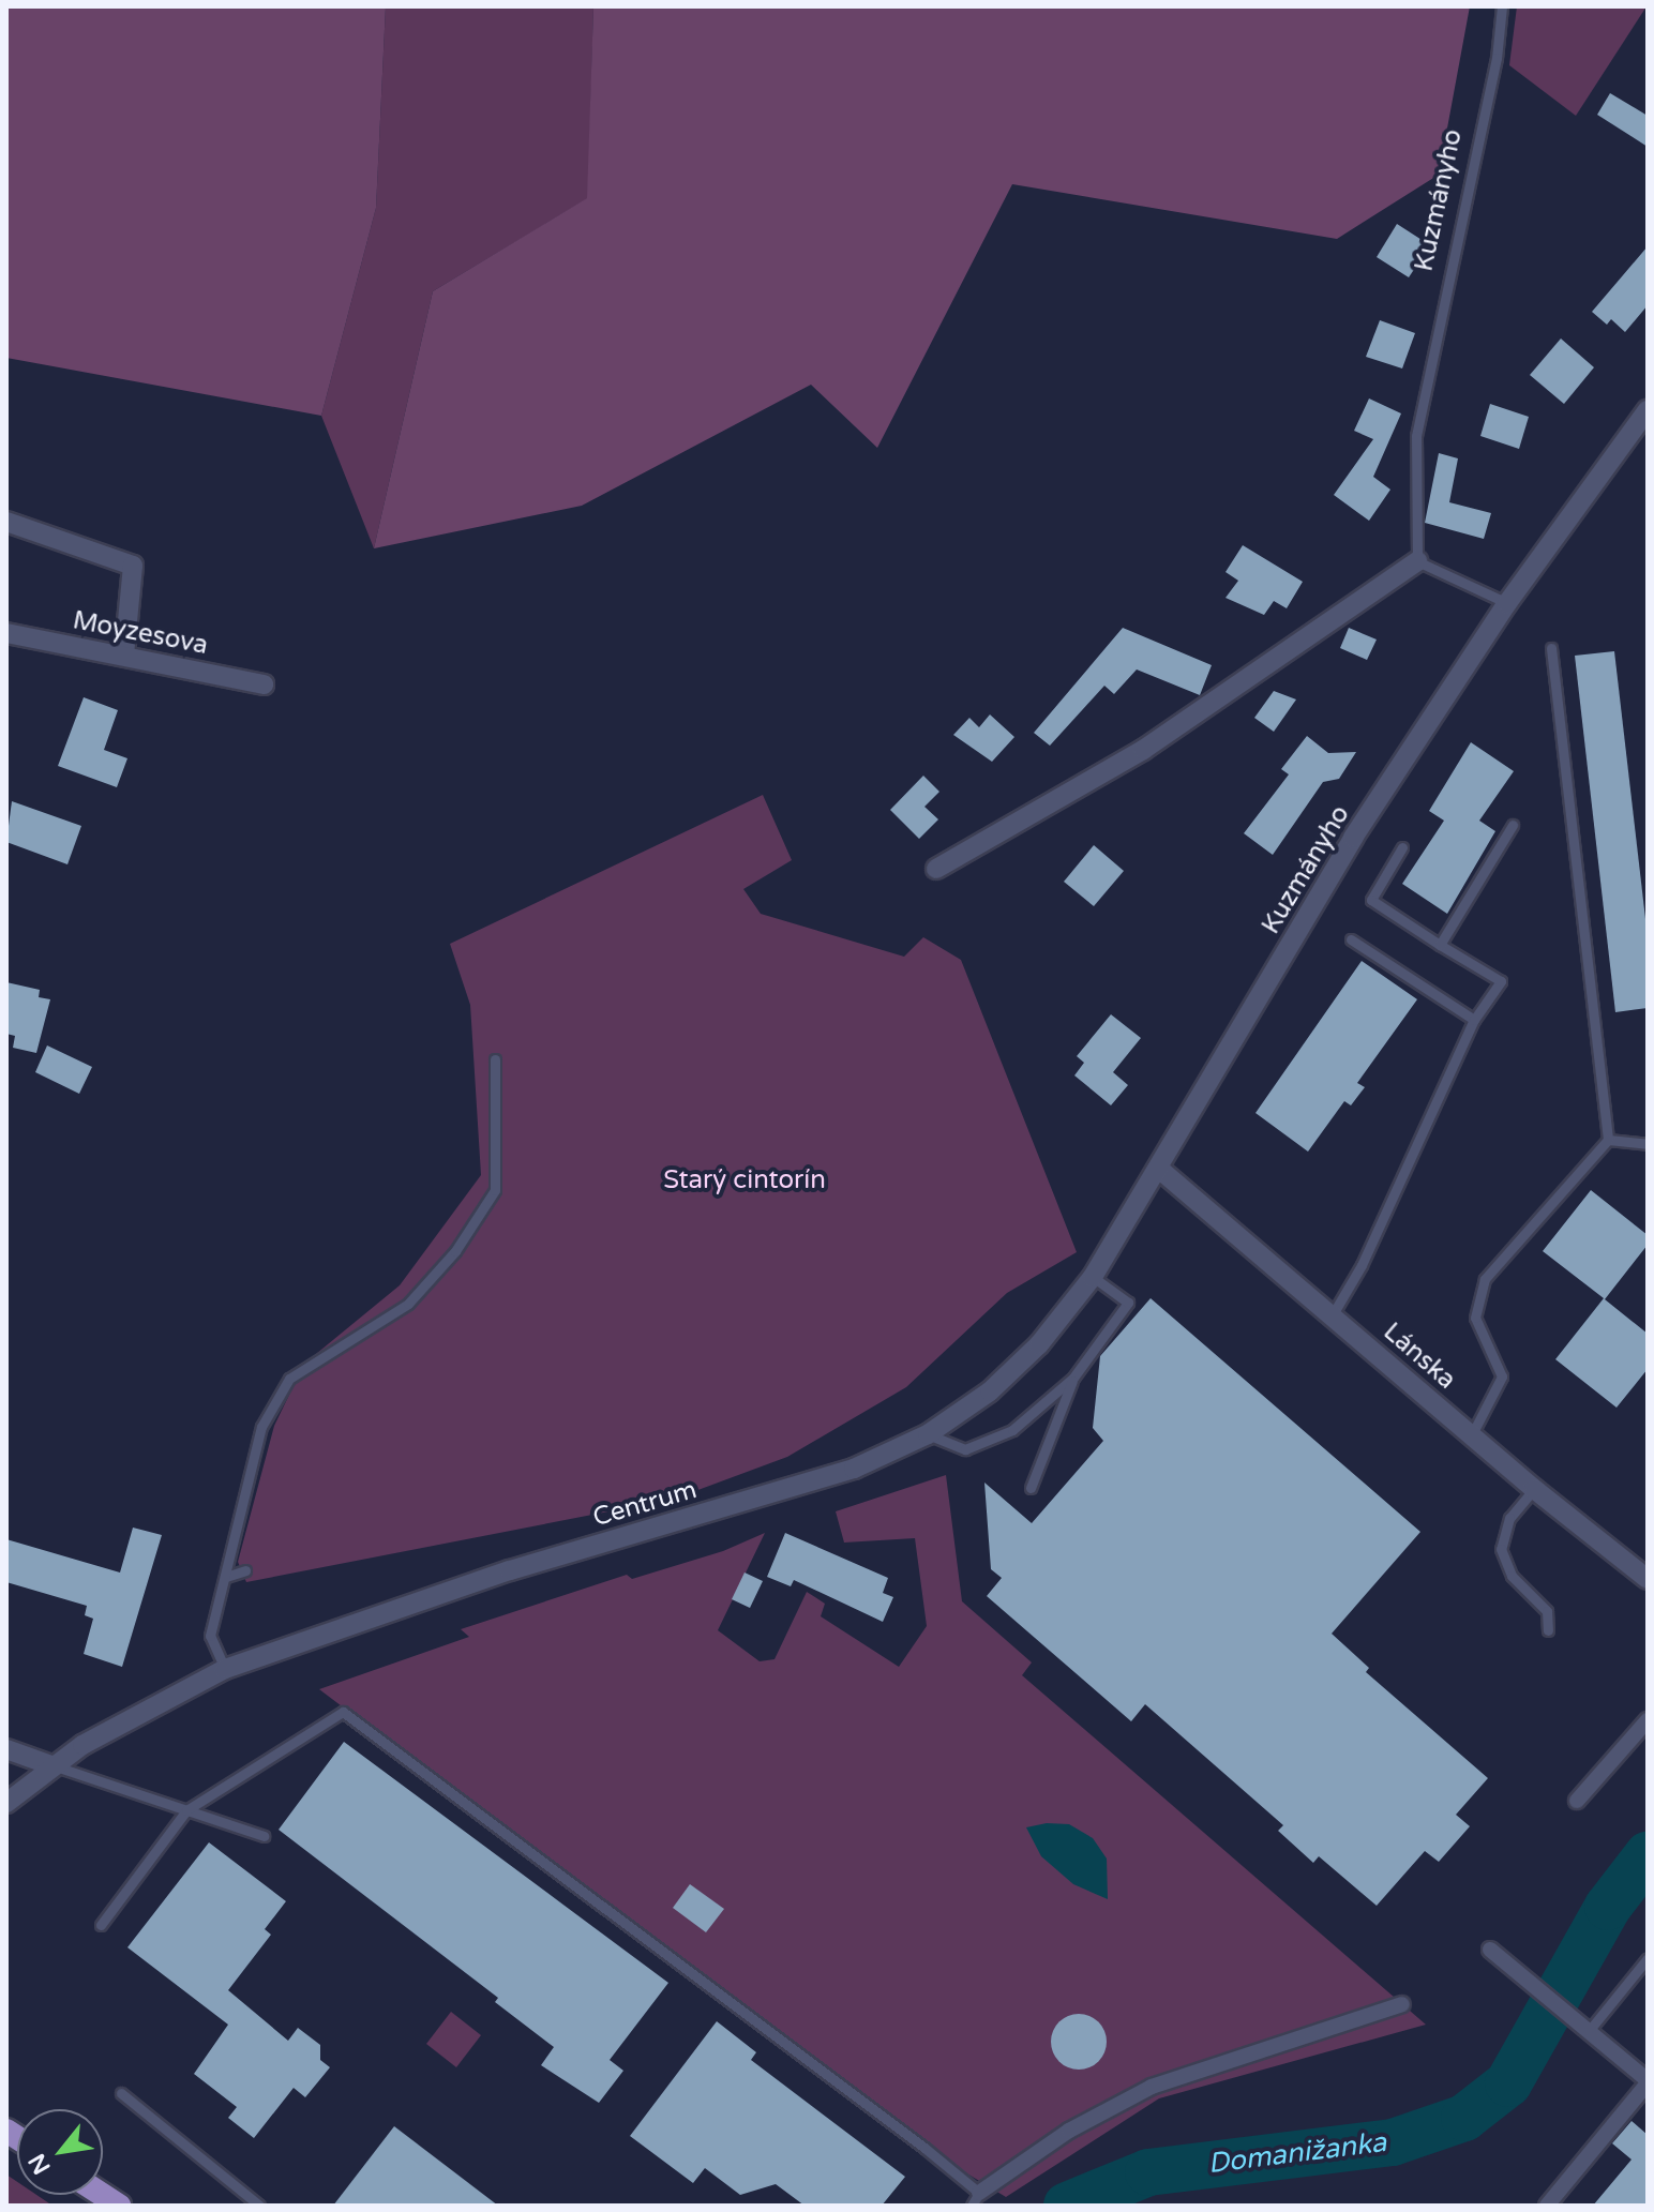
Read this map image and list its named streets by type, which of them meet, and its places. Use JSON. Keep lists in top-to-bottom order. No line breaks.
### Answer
{"streets":{"street":["Kuzmányho","Moyzesova","Lánska","Centrum"]},"crossings":[["Kuzmányho","Lánska"],["Kuzmányho","Centrum"],["Lánska","Centrum"]],"water":["Domanižanka"],"parks":["Starý cintorín"],"north":"bottom left"}
